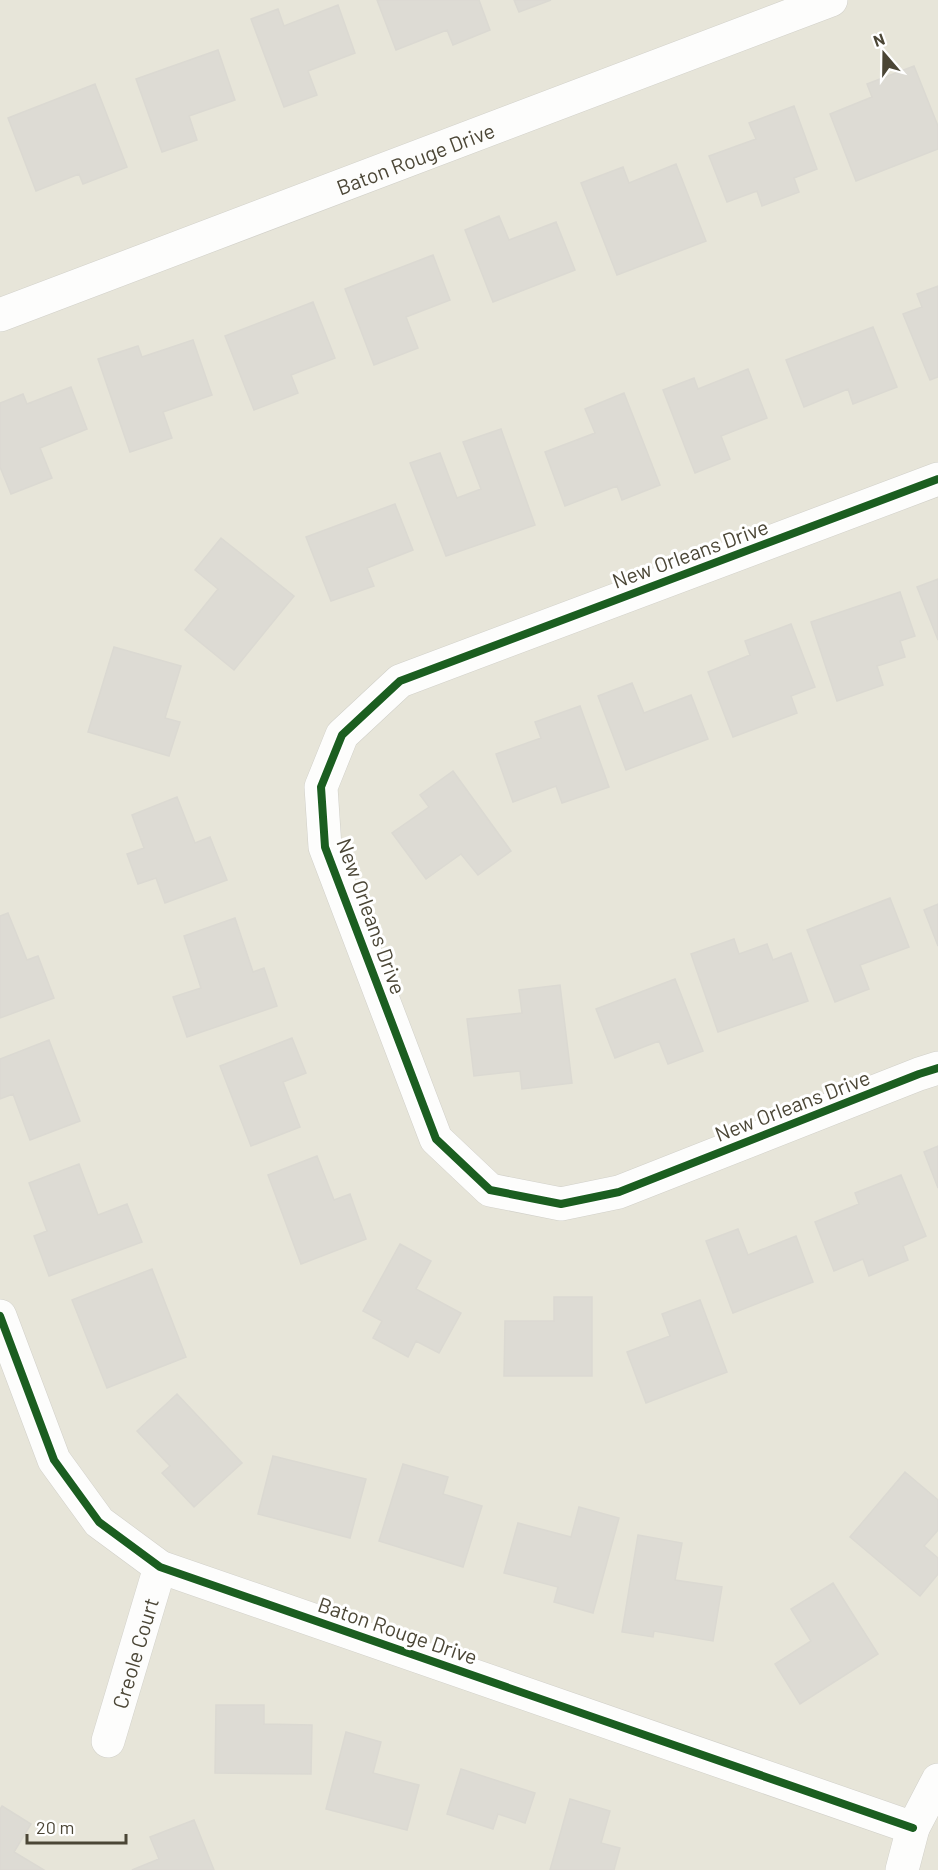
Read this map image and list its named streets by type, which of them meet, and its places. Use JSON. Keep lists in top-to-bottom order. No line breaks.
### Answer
{"streets":{"street":["Baton Rouge Drive","New Orleans Drive","Creole Court"]},"crossings":[["Baton Rouge Drive","Creole Court"]],"scale_bar":"20 m","north":"top"}
